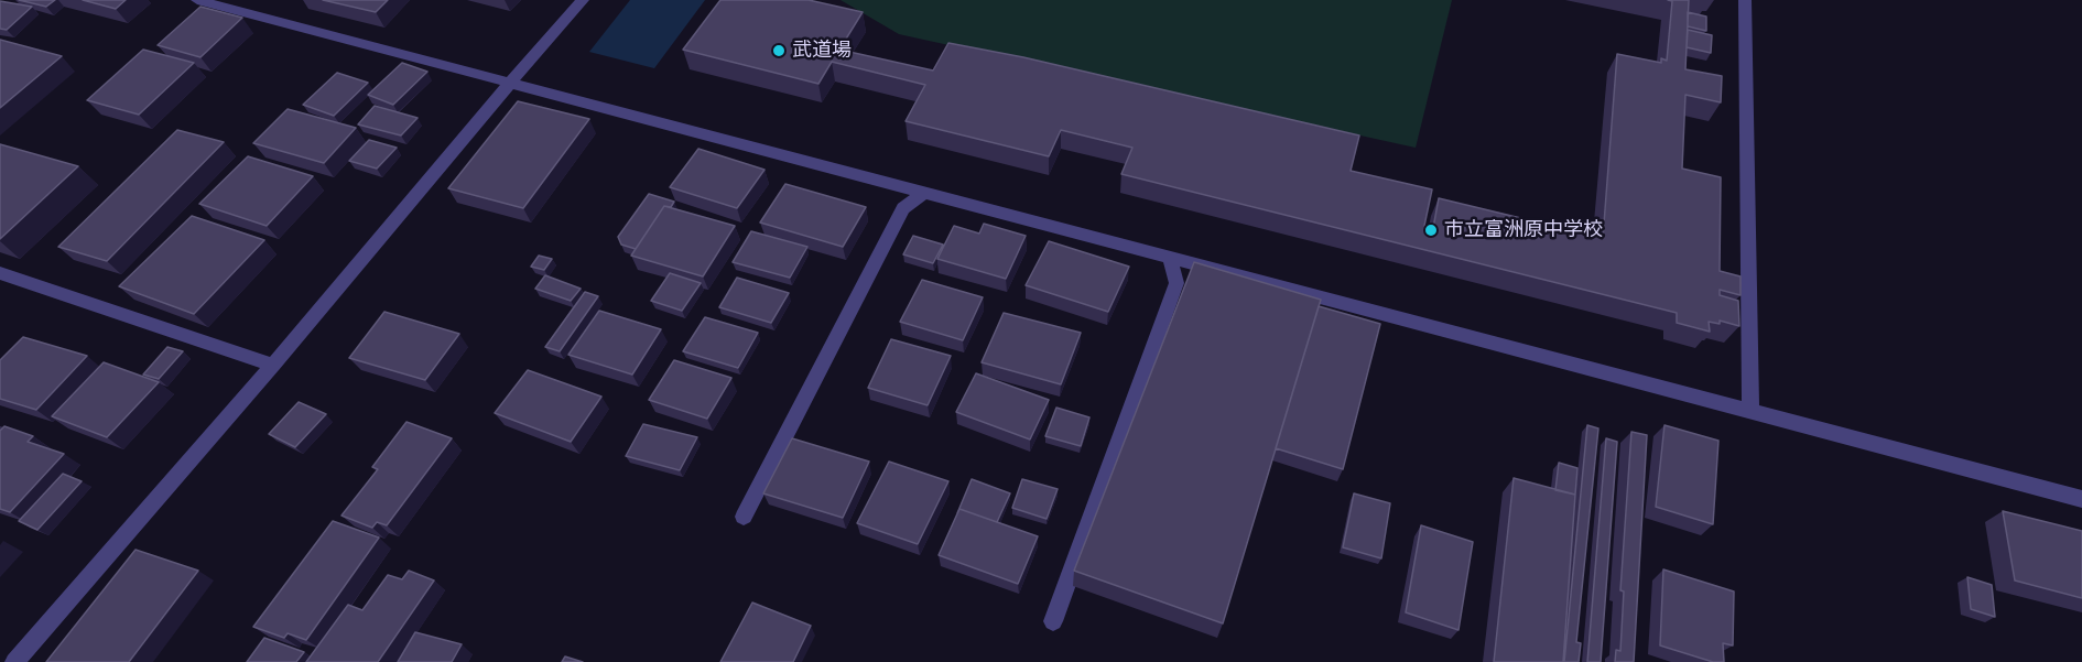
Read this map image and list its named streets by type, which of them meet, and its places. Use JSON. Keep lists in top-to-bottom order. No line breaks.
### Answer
{"places":["武道場","市立富洲原中学校"]}
